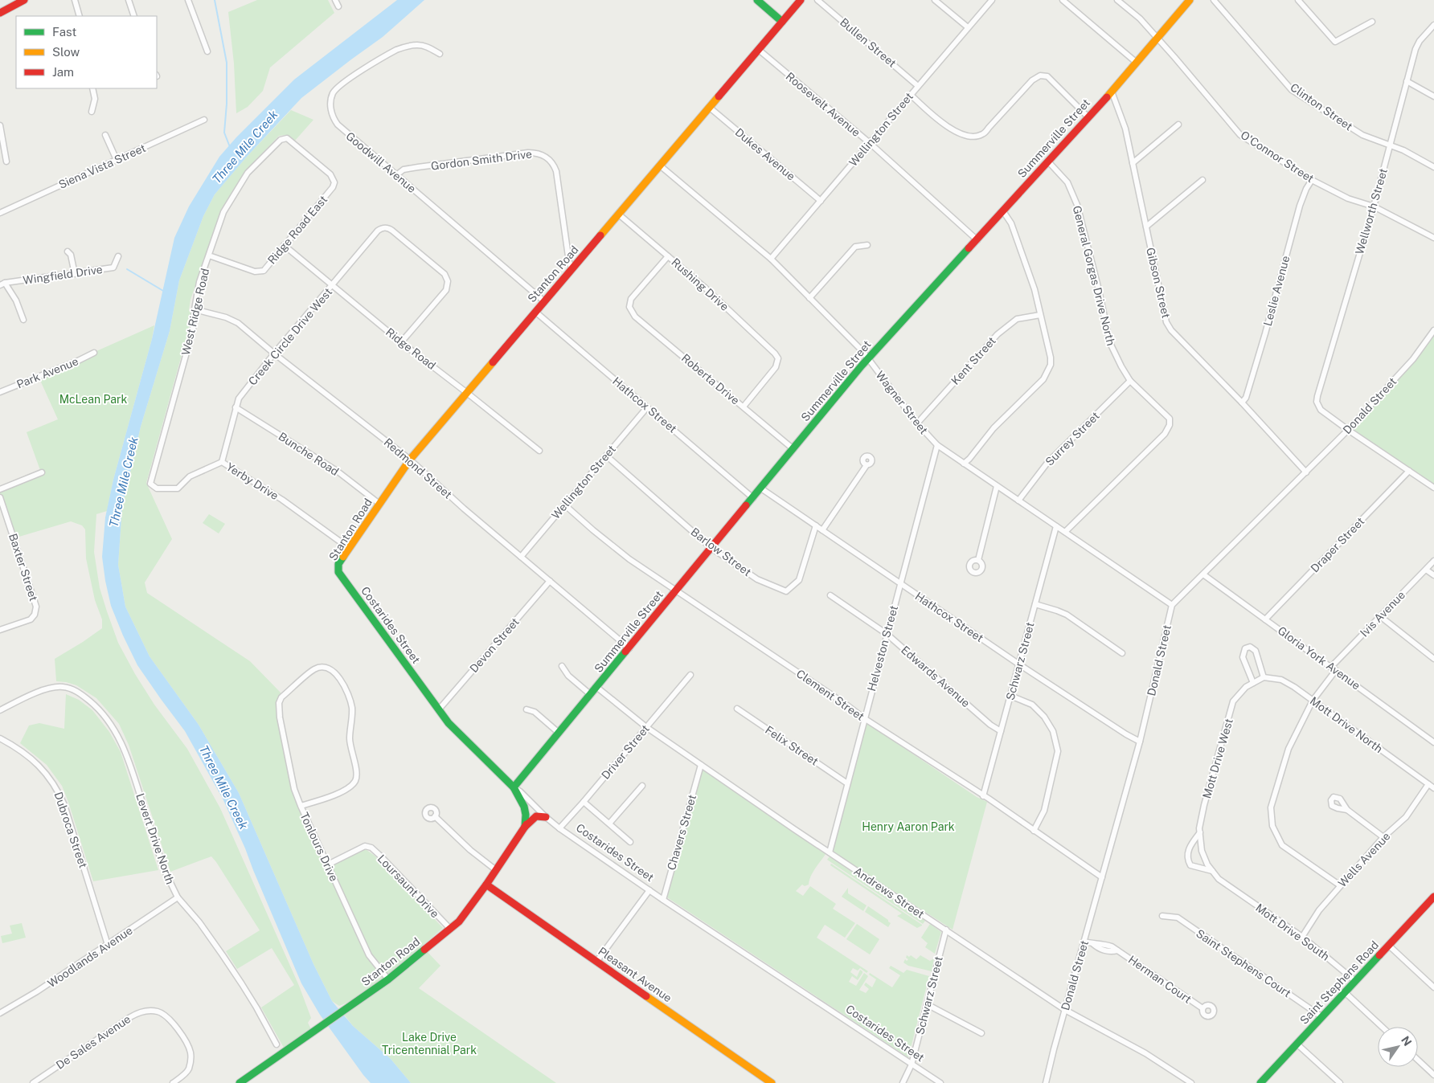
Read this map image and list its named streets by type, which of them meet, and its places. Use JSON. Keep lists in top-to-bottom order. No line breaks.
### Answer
{"streets":{"street":["Bullen Street","Roosevelt Avenue","Clinton Street","Wellington Street","Summerville Street","Dukes Avenue","O'Connor Street","Gordon Smith Drive","Goodwill Avenue","Siena Vista Street","Wellworth Street","Ridge Road East","Stanton Road","Wingfield Drive","General Gorgas Drive North","Gibson Street","Rushing Drive","Leslie Avenue","West Ridge Road","Creek Circle Drive West","Ridge Road","Kent Street","Park Avenue","Roberta Drive","Wagner Street","Hathcox Street","Donald Street","Surrey Street","Bunche Road","Redmond Street","Yerby Drive","Draper Street","Barlow Street","Baxter Street","Ivis Avenue","Costarides Street","Devon Street","Helveston Street","Gloria York Avenue","Schwarz Street","Edwards Avenue","Clement Street","Mott Drive North","Felix Street","Driver Street","Mott Drive West","Dubroca Street","Chavers Street","Levert Drive North","Tonlours Drive","Wells Avenue","Loursaunt Drive","Andrews Street","Mott Drive South","Woodlands Avenue","Saint Stephens Court","Pleasant Avenue","Herman Court","Saint Stephens Road","De Sales Avenue"]},"crossings":[["Bullen Street","Wellington Street"],["Roosevelt Avenue","Wellington Street"],["Roosevelt Avenue","Summerville Street"],["Roosevelt Avenue","Stanton Road"],["Clinton Street","Wellworth Street"],["Wellington Street","Dukes Avenue"],["Wellington Street","Wagner Street"],["Wellington Street","Hathcox Street"],["Wellington Street","Redmond Street"],["Wellington Street","Barlow Street"],["Wellington Street","Clement Street"],["Summerville Street","O'Connor Street"],["Summerville Street","General Gorgas Drive North"],["Summerville Street","Gibson Street"],["Summerville Street","Roberta Drive"],["Summerville Street","Wagner Street"],["Summerville Street","Hathcox Street"],["Summerville Street","Redmond Street"],["Summerville Street","Barlow Street"],["Summerville Street","Costarides Street"],["Summerville Street","Clement Street"],["Summerville Street","Andrews Street"],["Dukes Avenue","Stanton Road"],["O'Connor Street","Wellworth Street"],["O'Connor Street","Leslie Avenue"],["Gordon Smith Drive","Goodwill Avenue"],["Gordon Smith Drive","Stanton Road"],["Goodwill Avenue","Stanton Road"],["Wellworth Street","Donald Street"],["Ridge Road East","West Ridge Road"],["Ridge Road East","Ridge Road"],["Stanton Road","Rushing Drive"],["Stanton Road","Ridge Road"],["Stanton Road","Wagner Street"],["Stanton Road","Hathcox Street"],["Stanton Road","Bunche Road"],["Stanton Road","Redmond Street"],["Stanton Road","Yerby Drive"],["Stanton Road","Costarides Street"],["Stanton Road","Tonlours Drive"],["Stanton Road","Loursaunt Drive"],["Stanton Road","Pleasant Avenue"],["General Gorgas Drive North","Wagner Street"],["General Gorgas Drive North","Surrey Street"],["Gibson Street","Leslie Avenue"],["Gibson Street","Donald Street"],["Rushing Drive","Roberta Drive"],["West Ridge Road","Redmond Street"],["West Ridge Road","Yerby Drive"],["Creek Circle Drive West","Ridge Road"],["Creek Circle Drive West","Bunche Road"],["Creek Circle Drive West","Redmond Street"],["Creek Circle Drive West","Yerby Drive"],["Kent Street","Wagner Street"],["Wagner Street","Donald Street"],["Wagner Street","Surrey Street"],["Wagner Street","Helveston Street"],["Wagner Street","Schwarz Street"],["Hathcox Street","Donald Street"],["Hathcox Street","Barlow Street"],["Hathcox Street","Helveston Street"],["Hathcox Street","Schwarz Street"],["Donald Street","Gloria York Avenue"],["Donald Street","Clement Street"],["Donald Street","Andrews Street"],["Donald Street","Herman Court"],["Redmond Street","Devon Street"],["Draper Street","Gloria York Avenue"],["Ivis Avenue","Gloria York Avenue"],["Ivis Avenue","Mott Drive North"],["Ivis Avenue","Wells Avenue"],["Costarides Street","Devon Street"],["Costarides Street","Schwarz Street"],["Costarides Street","Driver Street"],["Costarides Street","Chavers Street"],["Helveston Street","Edwards Avenue"],["Helveston Street","Clement Street"],["Helveston Street","Felix Street"],["Helveston Street","Andrews Street"],["Schwarz Street","Edwards Avenue"],["Schwarz Street","Clement Street"],["Schwarz Street","Andrews Street"],["Mott Drive North","Wells Avenue"],["Driver Street","Andrews Street"],["Mott Drive West","Mott Drive South"],["Dubroca Street","Woodlands Avenue"],["Chavers Street","Andrews Street"],["Levert Drive North","Woodlands Avenue"],["Tonlours Drive","Loursaunt Drive"],["Wells Avenue","Mott Drive South"],["Mott Drive South","Saint Stephens Road"],["Saint Stephens Court","Saint Stephens Road"]],"water":["Three Mile Creek"],"parks":["McLean Park","Henry Aaron Park","Lake Drive Tricentennial Park"],"legend":["Fast","Slow","Jam"],"north":"top right"}
